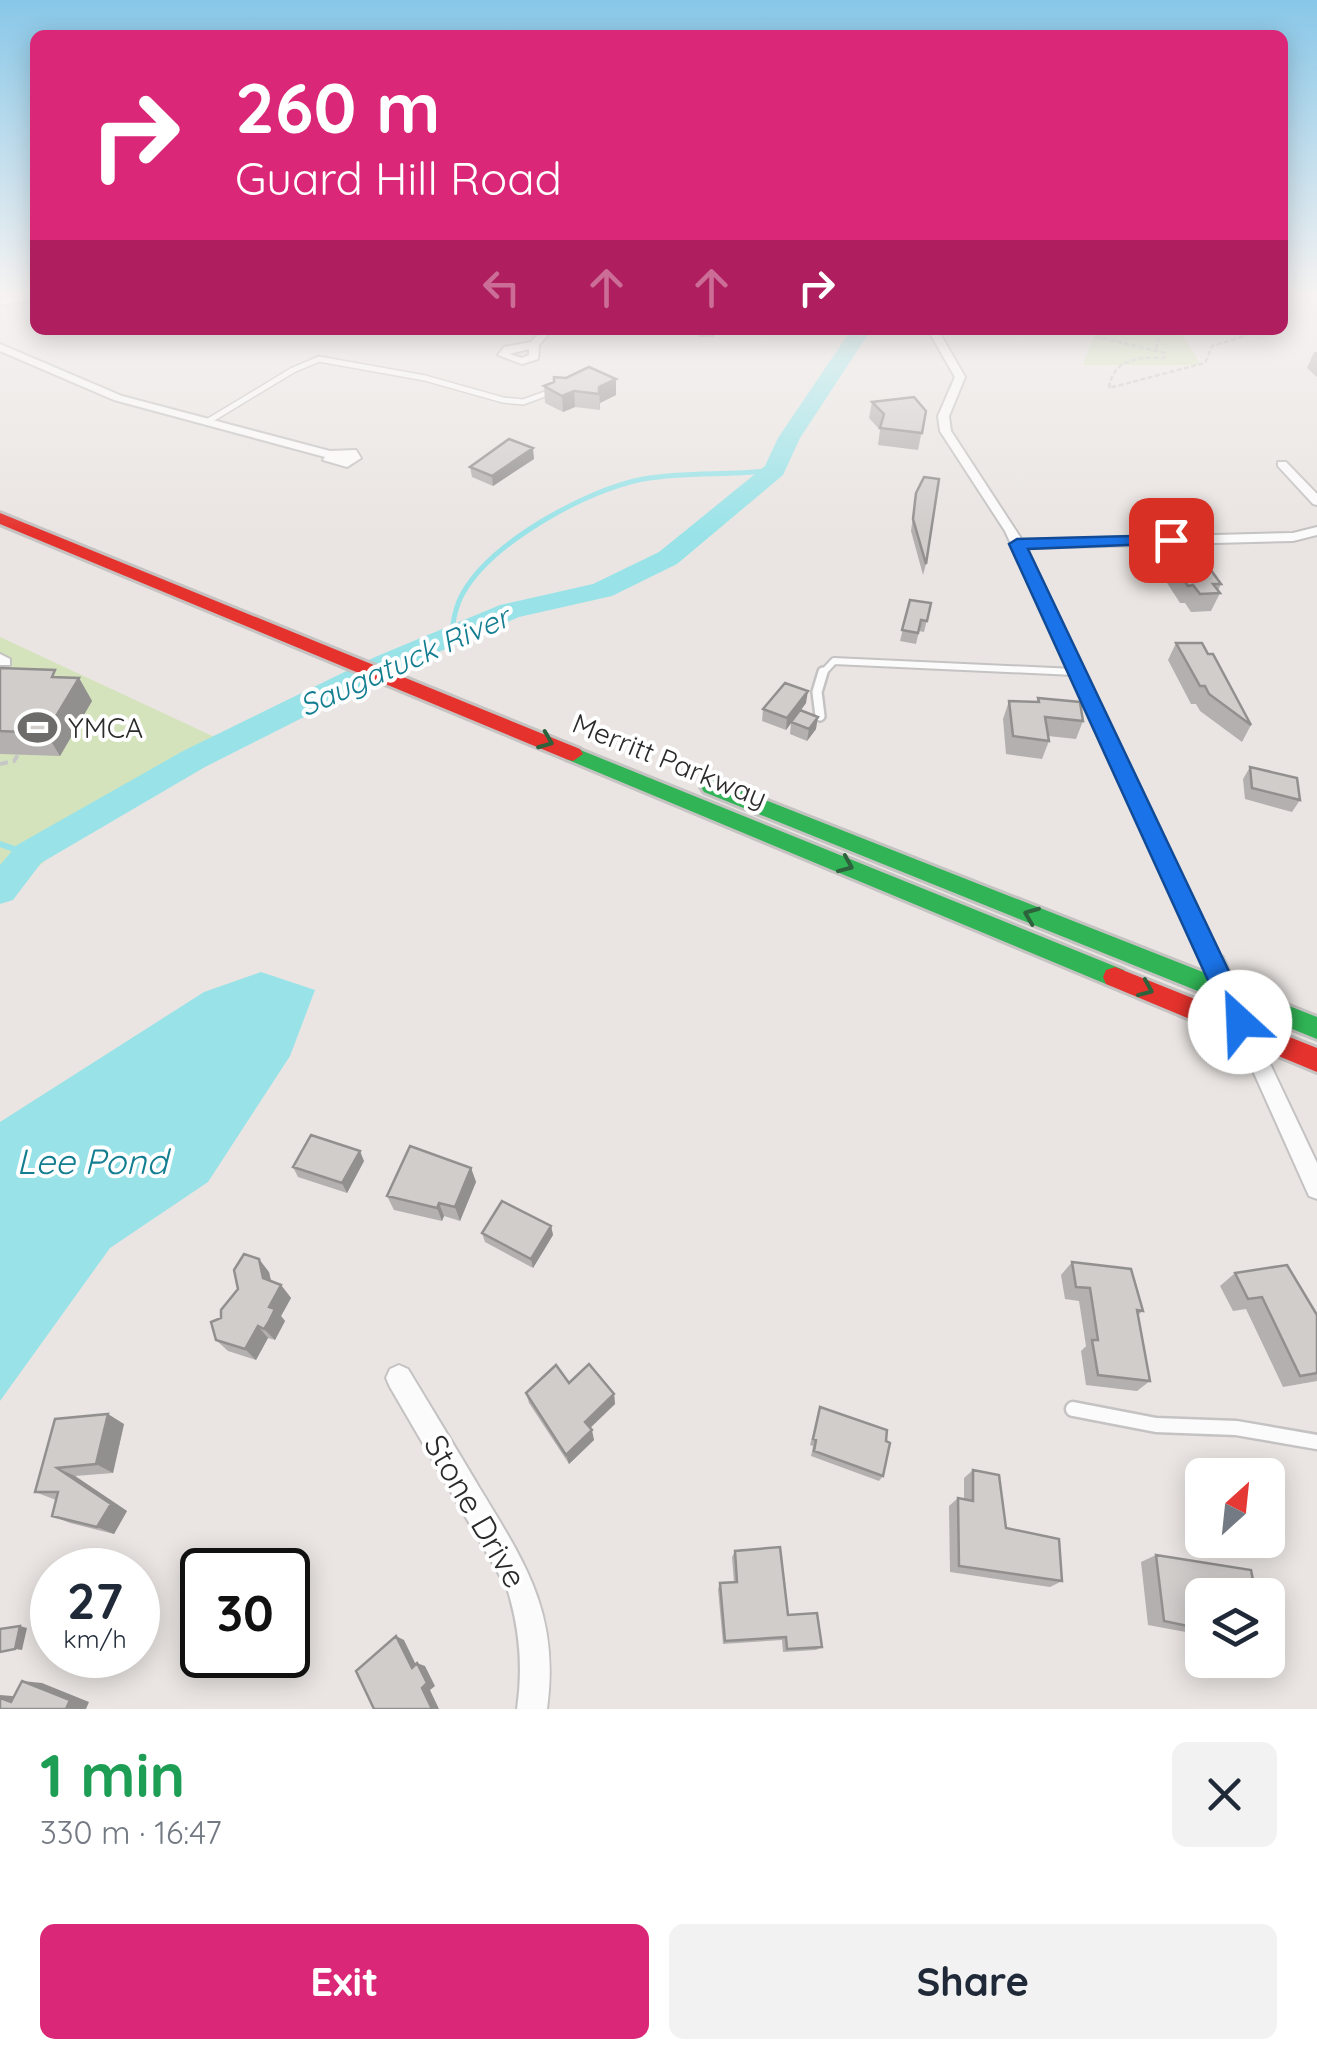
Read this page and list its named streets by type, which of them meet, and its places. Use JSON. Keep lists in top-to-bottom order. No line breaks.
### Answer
{"streets":{"highway":["Merritt Parkway"],"street":["Stone Drive"]},"water":["Saugatuck River","Lee Pond"],"places":{"sports":["YMCA"]},"north":"top right","page":{"turn":["260 m","Guard Hill Road"],"speed":"27 km/h","limit":"30","heading":["1 min","330 m · 16:47"],"buttons":["Exit","Share"]}}
